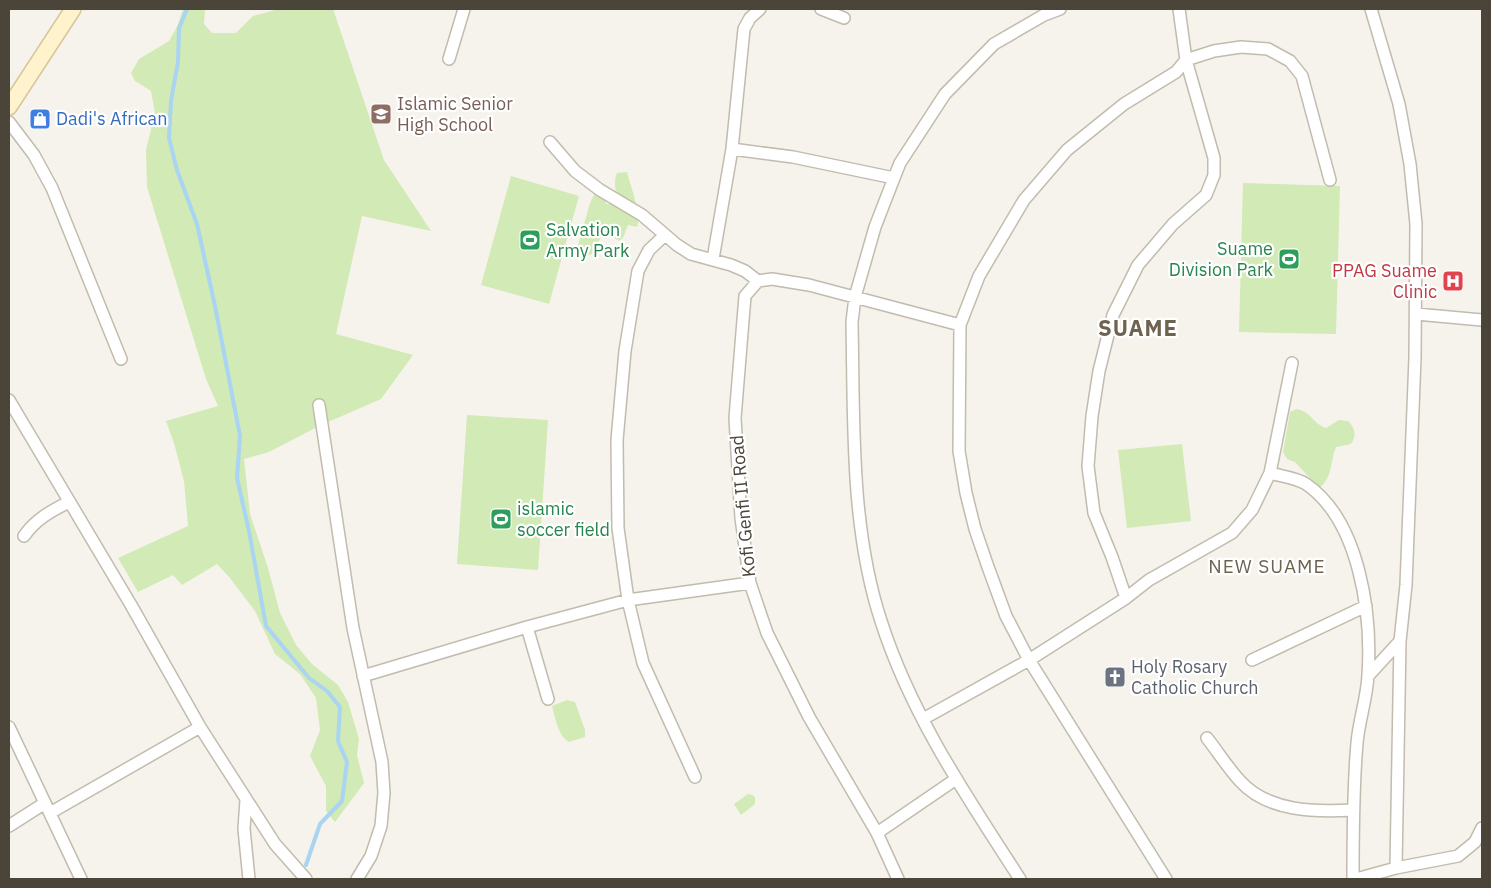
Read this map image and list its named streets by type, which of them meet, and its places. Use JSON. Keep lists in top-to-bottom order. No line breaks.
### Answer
{"streets":{"street":["Kofi Genfi II Road"]},"districts":["SUAME","NEW SUAME"],"places":{"school or university":["Islamic Senior High School"],"shop":["Dadi's African"],"sports":["Salvation Army Park","Suame Division Park","islamic soccer field"],"hospital":["PPAG Suame Clinic"],"church":["Holy Rosary Catholic Church"]}}
